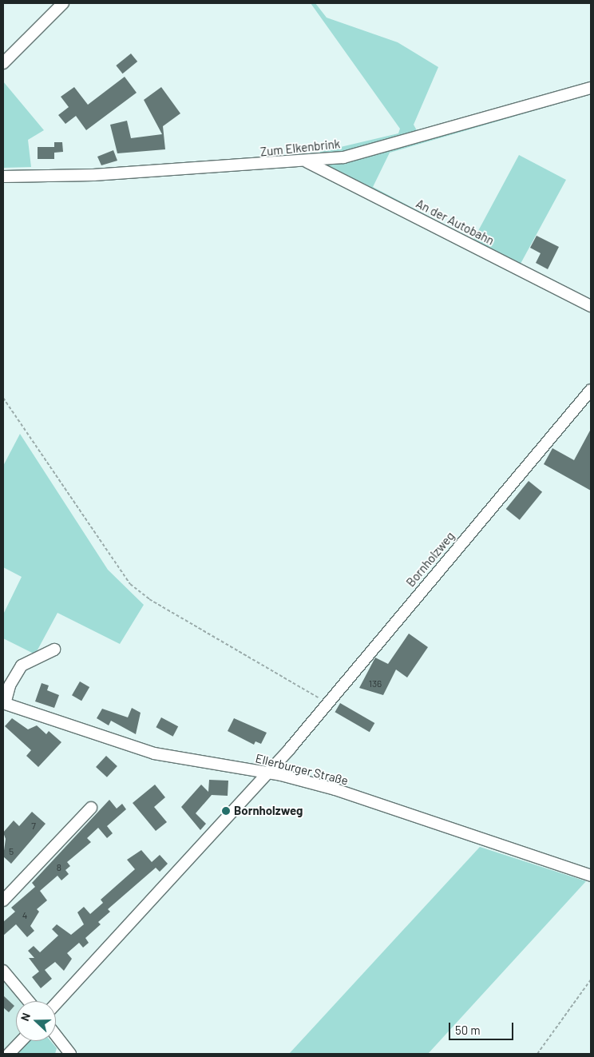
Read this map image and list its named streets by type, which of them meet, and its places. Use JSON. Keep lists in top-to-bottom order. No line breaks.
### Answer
{"streets":{"street":["Zum Elkenbrink","An der Autobahn","Bornholzweg","Ellerburger Straße"]},"crossings":[["Zum Elkenbrink","An der Autobahn"],["Bornholzweg","Ellerburger Straße"]],"places":["Bornholzweg"],"house_numbers":["136","7","5","8","4"],"scale_bar":"50 m","north":"left"}
